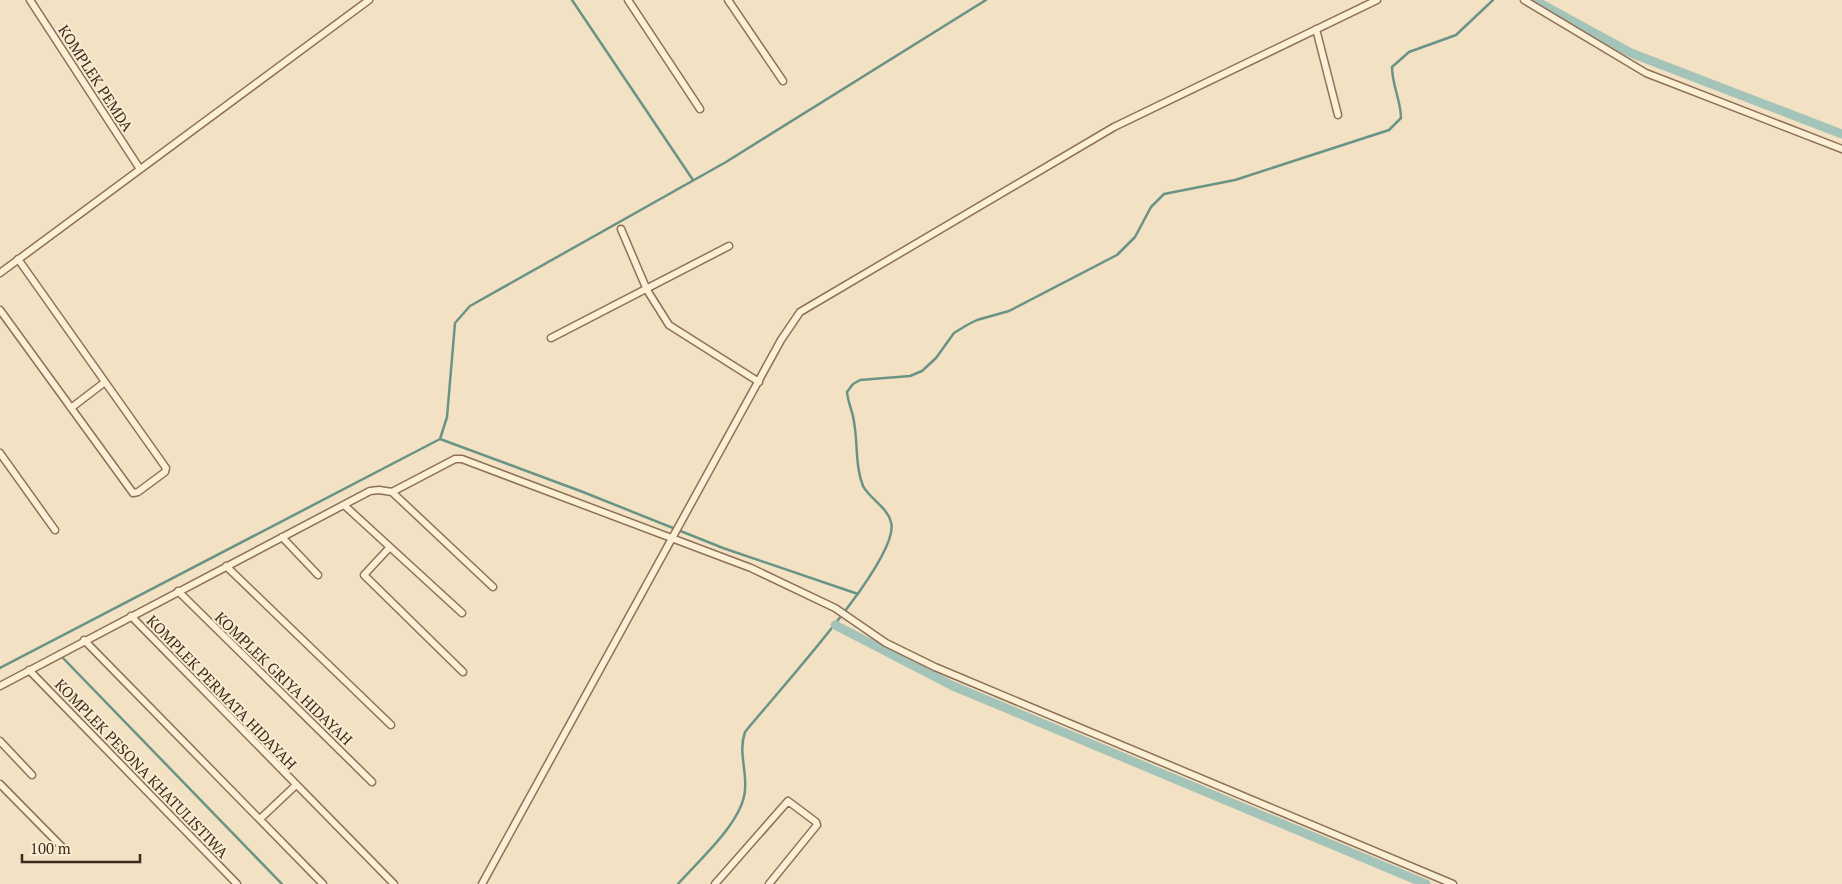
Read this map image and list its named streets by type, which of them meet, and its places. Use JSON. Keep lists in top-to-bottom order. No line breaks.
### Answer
{"streets":{"street":["KOMPLEK PEMDA","KOMPLEK GRIYA HIDAYAH","KOMPLEK PERMATA HIDAYAH","KOMPLEK PESONA KHATULISTIWA"]},"scale_bar":"100 m"}
